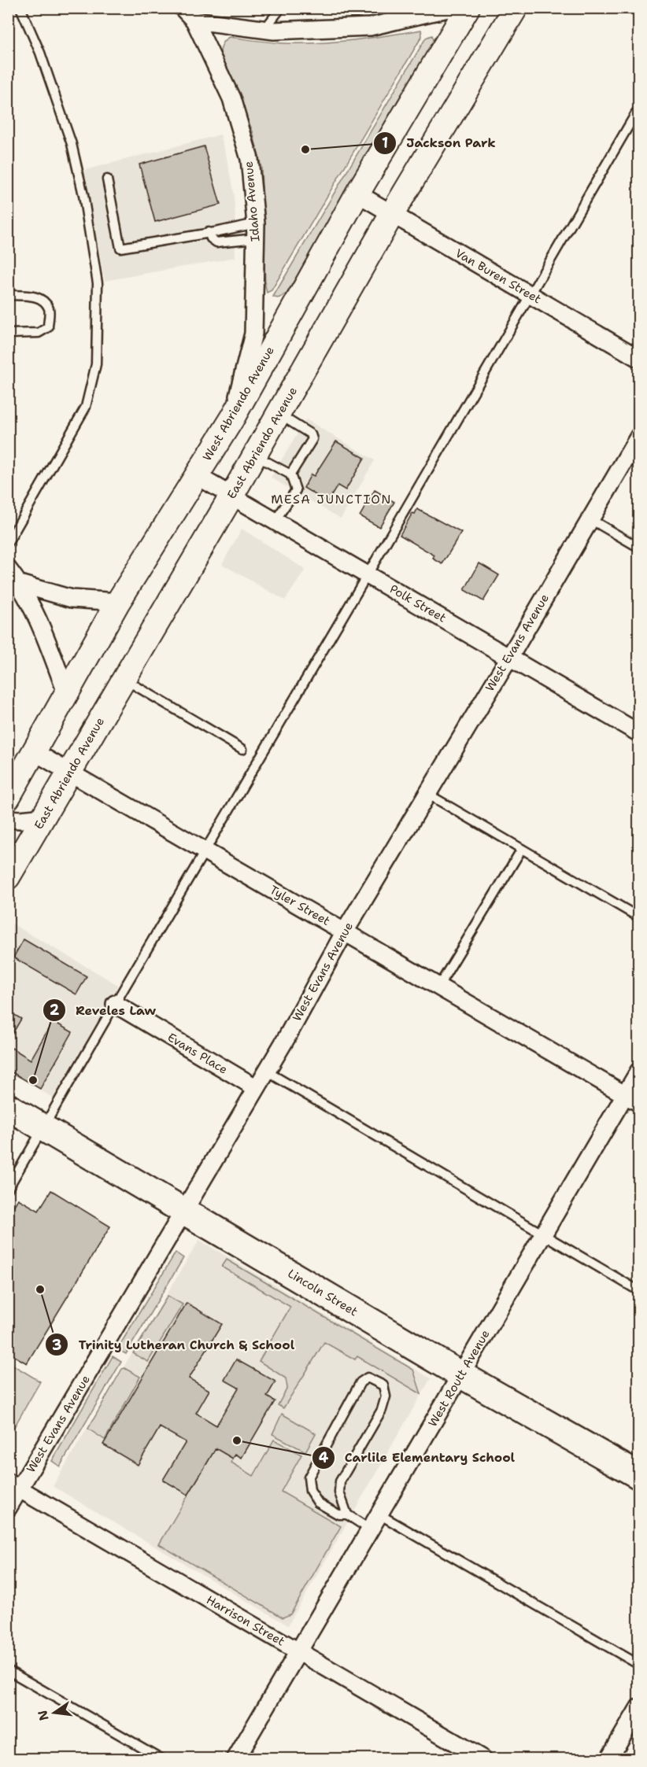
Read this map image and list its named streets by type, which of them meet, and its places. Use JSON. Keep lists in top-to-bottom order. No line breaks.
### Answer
{"streets":{"main road":["West Abriendo Avenue","East Abriendo Avenue","Lincoln Street"],"street":["Idaho Avenue","Van Buren Street","Polk Street","West Evans Avenue","Tyler Street","Evans Place","West Routt Avenue","Harrison Street"]},"crossings":[["Idaho Avenue","West Abriendo Avenue"],["Van Buren Street","West Abriendo Avenue"],["Van Buren Street","East Abriendo Avenue"],["West Abriendo Avenue","Polk Street"],["West Abriendo Avenue","Tyler Street"],["East Abriendo Avenue","Polk Street"],["East Abriendo Avenue","Tyler Street"],["Polk Street","West Evans Avenue"],["West Evans Avenue","Tyler Street"],["West Evans Avenue","Evans Place"],["West Evans Avenue","Lincoln Street"],["West Evans Avenue","Harrison Street"],["Tyler Street","West Routt Avenue"],["Lincoln Street","West Routt Avenue"],["West Routt Avenue","Harrison Street"]],"districts":["MESA JUNCTION"],"places":["Jackson Park","Reveles Law","Trinity Lutheran Church & School","Carlile Elementary School"],"north":"left"}
